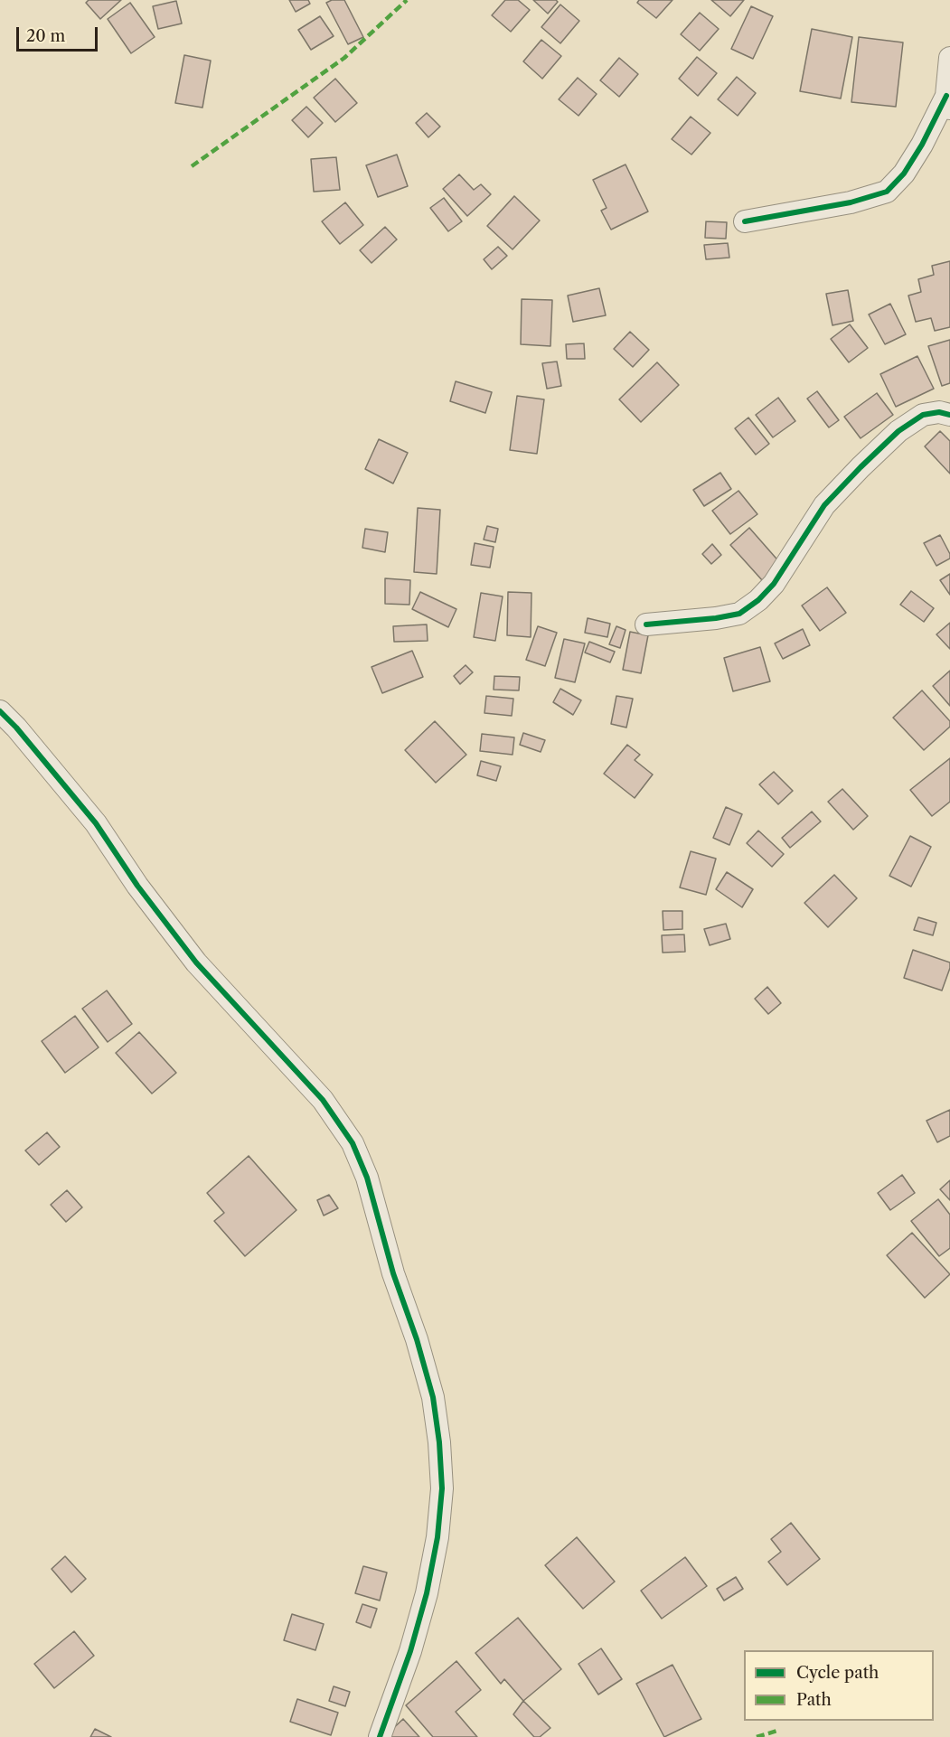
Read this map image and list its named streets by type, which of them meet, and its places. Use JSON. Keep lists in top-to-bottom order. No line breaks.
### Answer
{"legend":["Cycle path","Path"],"scale_bar":"20 m"}
